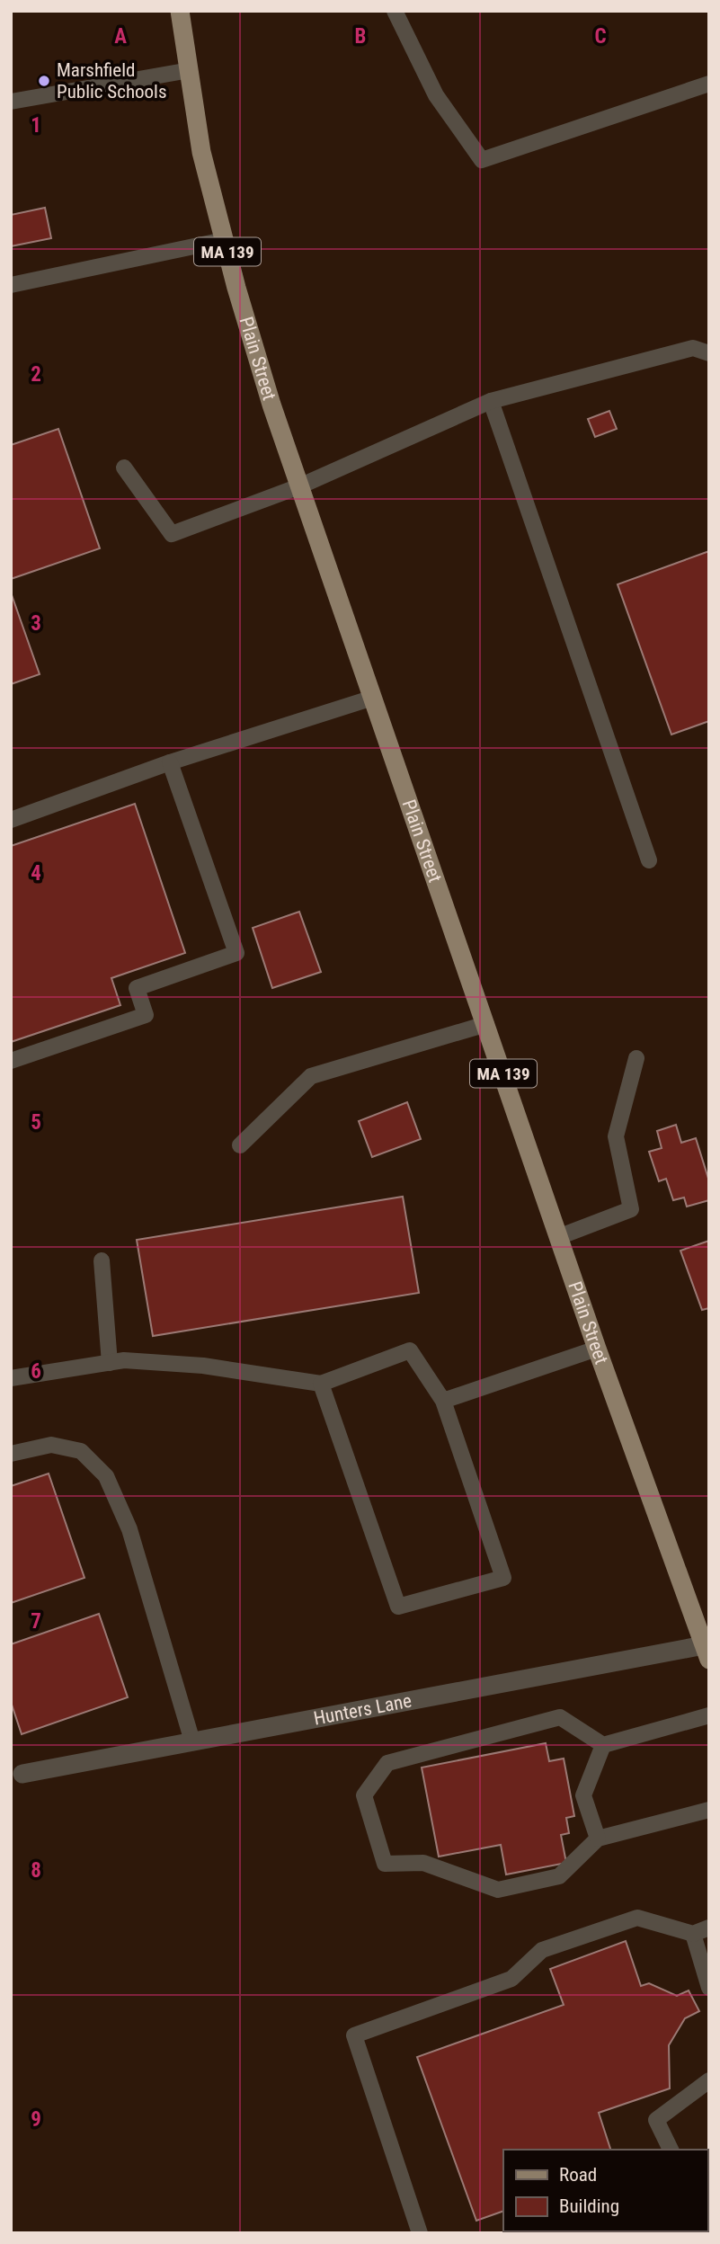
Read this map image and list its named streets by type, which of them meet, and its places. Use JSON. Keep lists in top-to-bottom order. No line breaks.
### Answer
{"streets":{"main road":["MA 139","Plain Street"],"street":["Hunters Lane"]},"crossings":[["Plain Street","Hunters Lane"]],"places":["Marshfield Public Schools"],"legend":["Road","Building"],"grid":{"columns":["A","B","C"],"rows":["1","2","3","4","5","6","7","8","9"]}}
